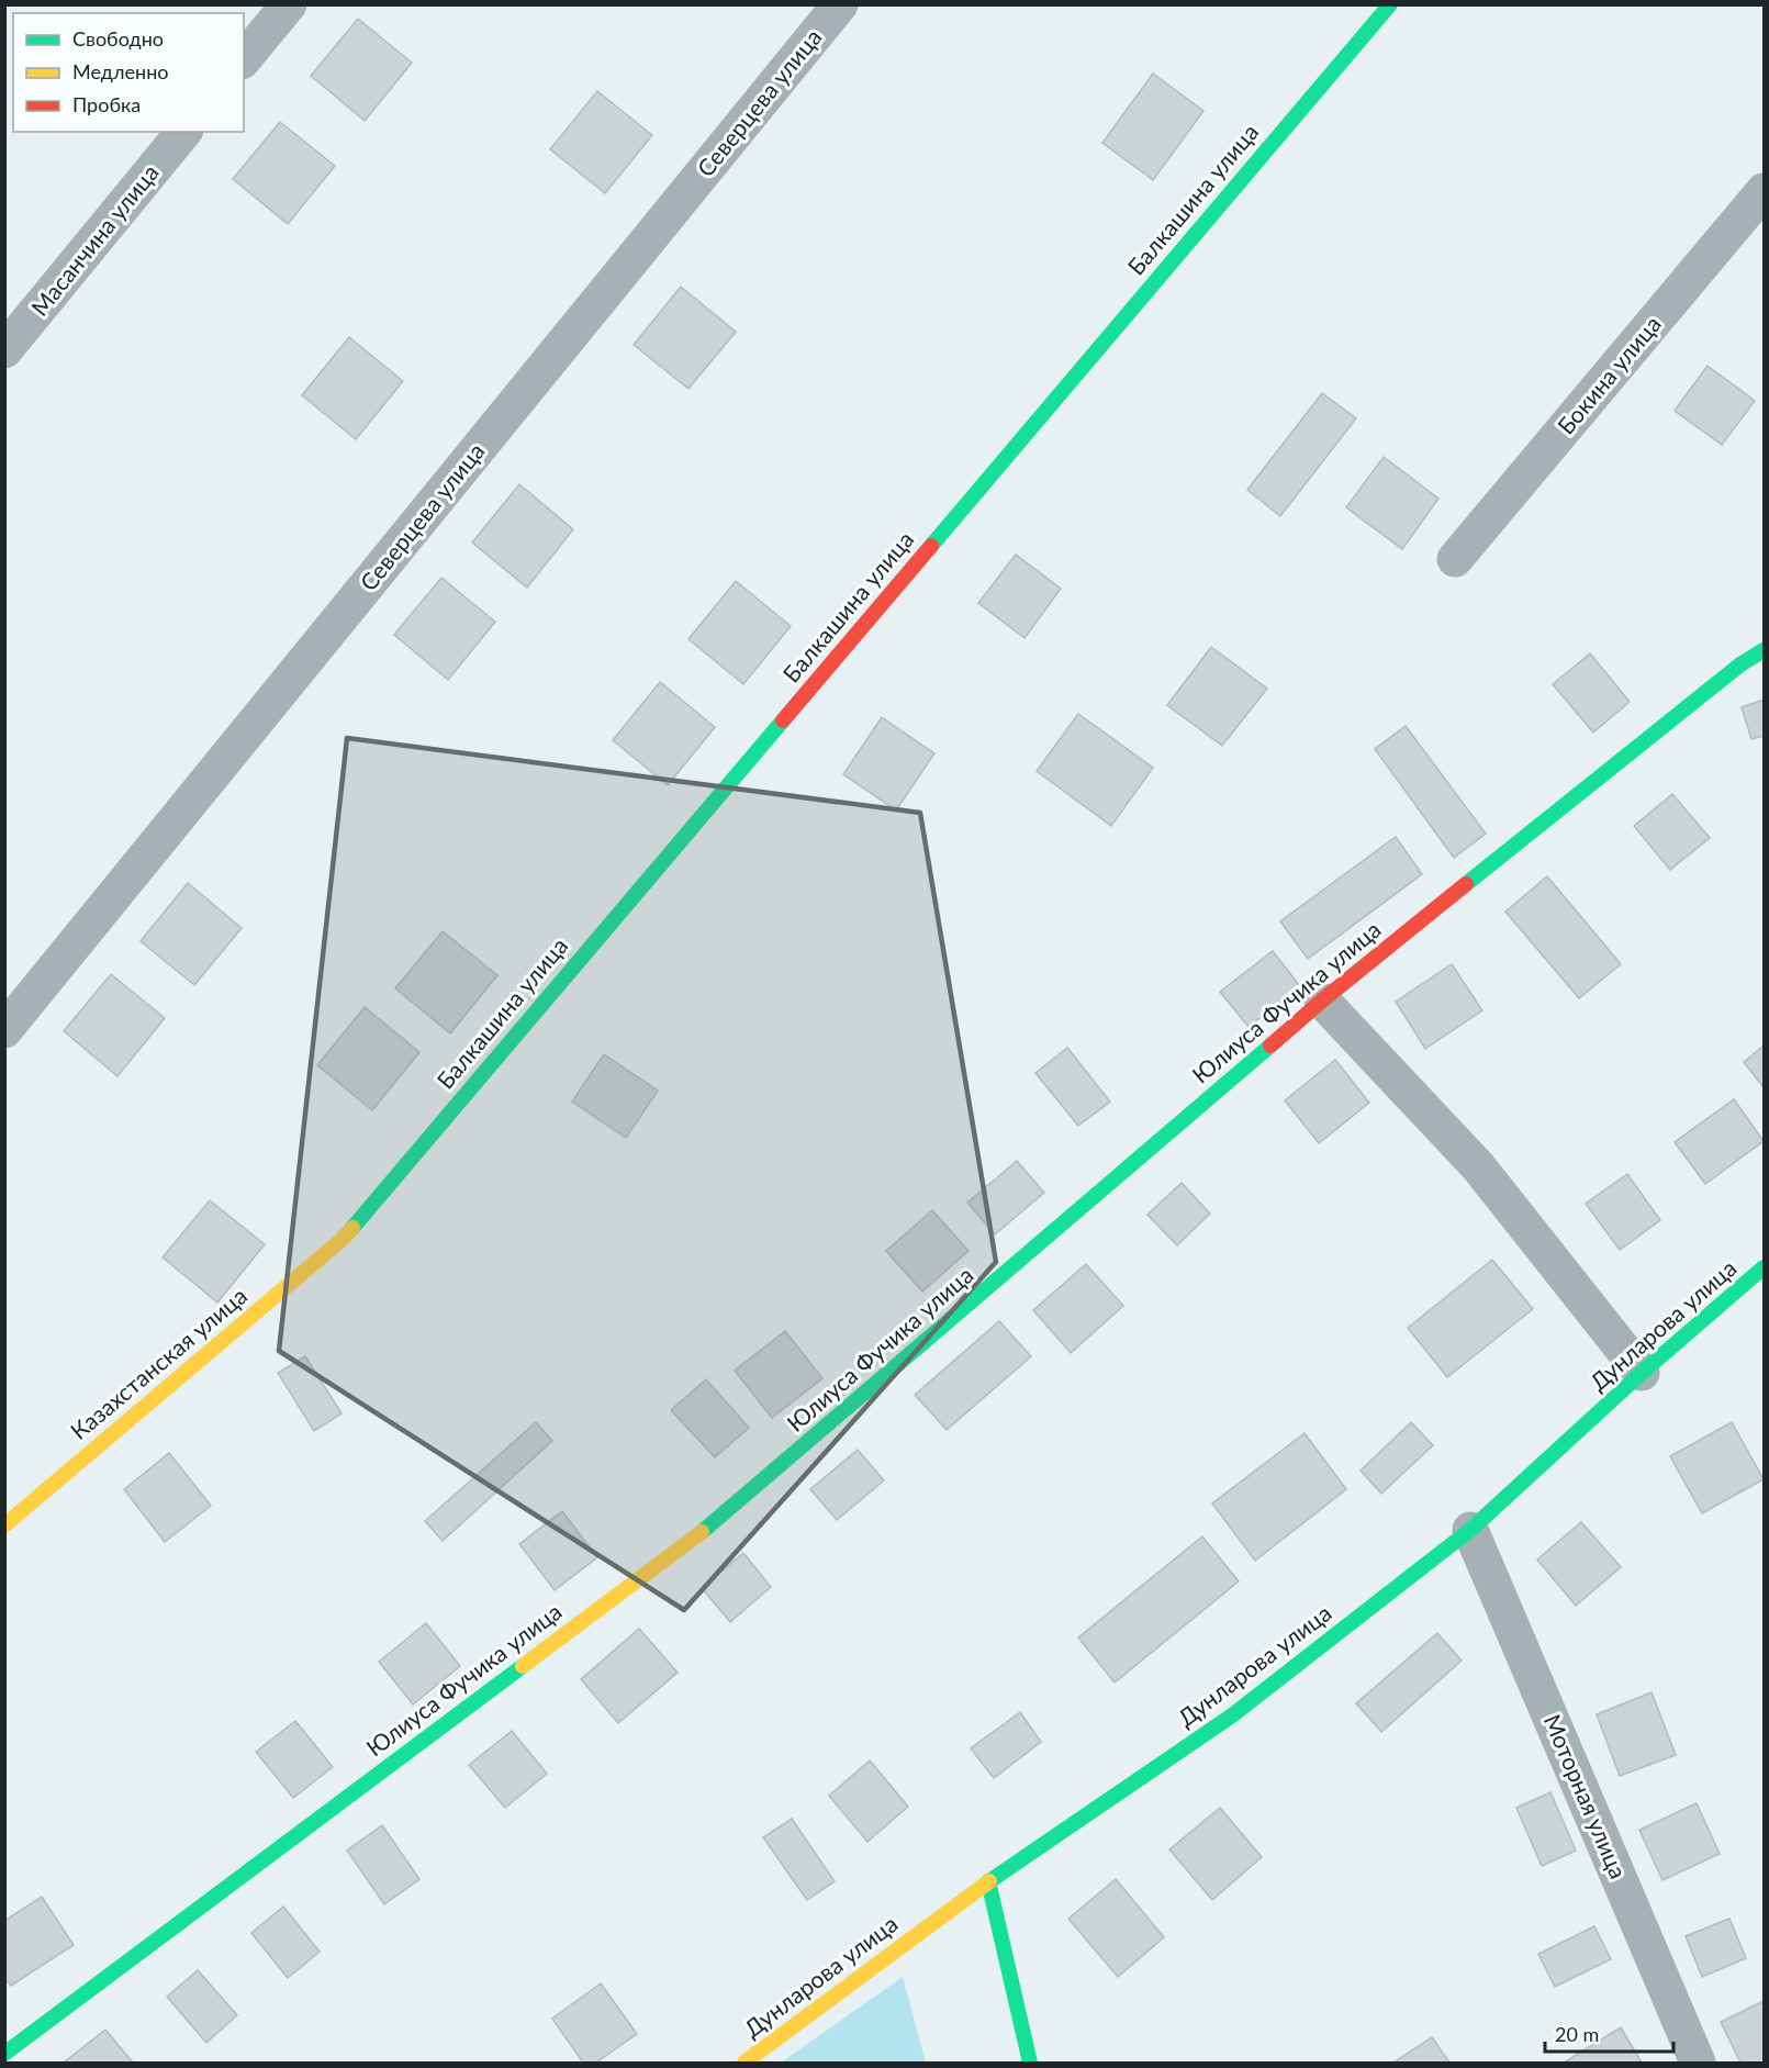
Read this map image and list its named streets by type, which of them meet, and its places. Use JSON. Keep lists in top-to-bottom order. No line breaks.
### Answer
{"streets":{"street":["Северцева улица","Балкашина улица","Масанчина улица","Бокина улица","Юлиуса Фучика улица","Дунларова улица","Казахстанская улица","Моторная улица"]},"crossings":[["Балкашина улица","Казахстанская улица"],["Дунларова улица","Моторная улица"]],"legend":["Свободно","Медленно","Пробка"],"scale_bar":"20 m"}
